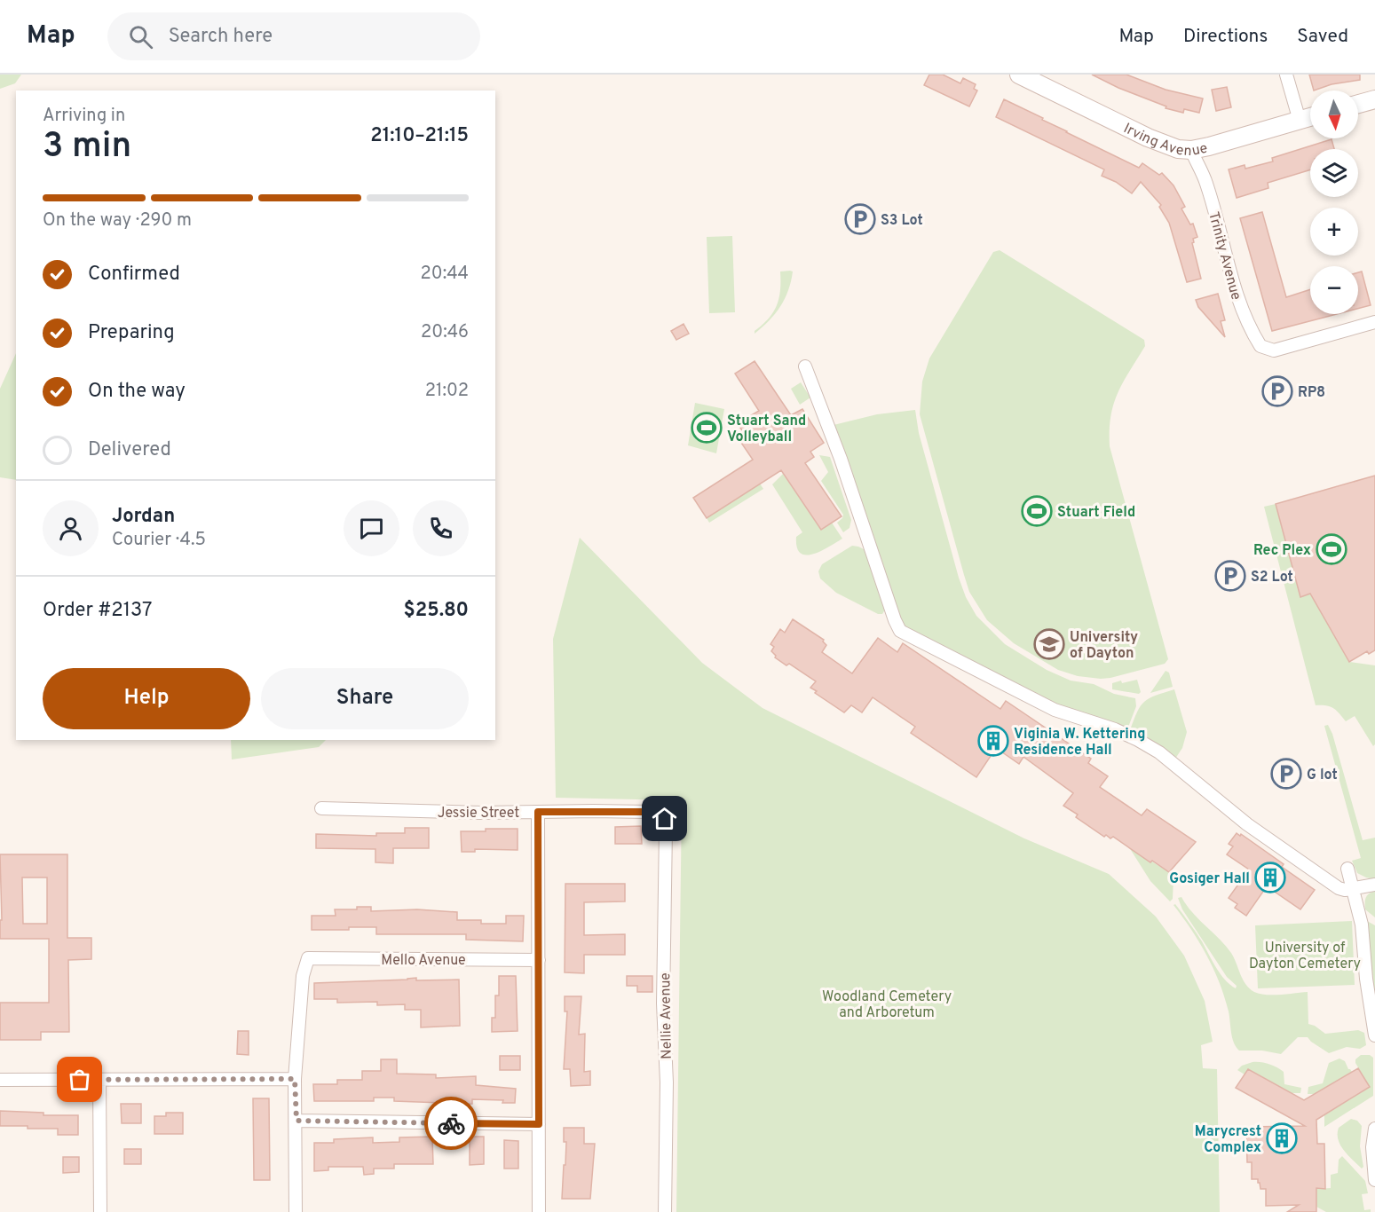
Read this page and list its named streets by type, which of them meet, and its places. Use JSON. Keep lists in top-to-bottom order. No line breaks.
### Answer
{"streets":{"street":["Irving Avenue","Trinity Avenue","Jessie Street","Mello Avenue","Nellie Avenue"]},"crossings":[["Irving Avenue","Trinity Avenue"],["Jessie Street","Nellie Avenue"]],"parks":["University of Dayton Cemetery","Woodland Cemetery and Arboretum"],"places":{"parking":["S3 Lot","RP8","S2 Lot","G lot"],"sports":["Stuart Sand Volleyball","Stuart Field","Rec Plex"],"school or university":["University of Dayton"],"building":["Viginia W. Kettering Residence Hall","Gosiger Hall","Marycrest Complex"]},"north":"bottom","page":{"header":"Map","search":"Search here","nav":["Map","Directions","Saved"],"map_buttons":["+","−"],"heading":["3 min","Arriving in","21:10–21:15"],"panel":["Jordan","Courier · 4.5","Order #2137","$25.80"],"bar":"On the way · 290 m","list":[["Confirmed","20:44"],["Preparing","20:46"],["On the way","21:02"],"Delivered"],"buttons":["Help","Share"]}}
